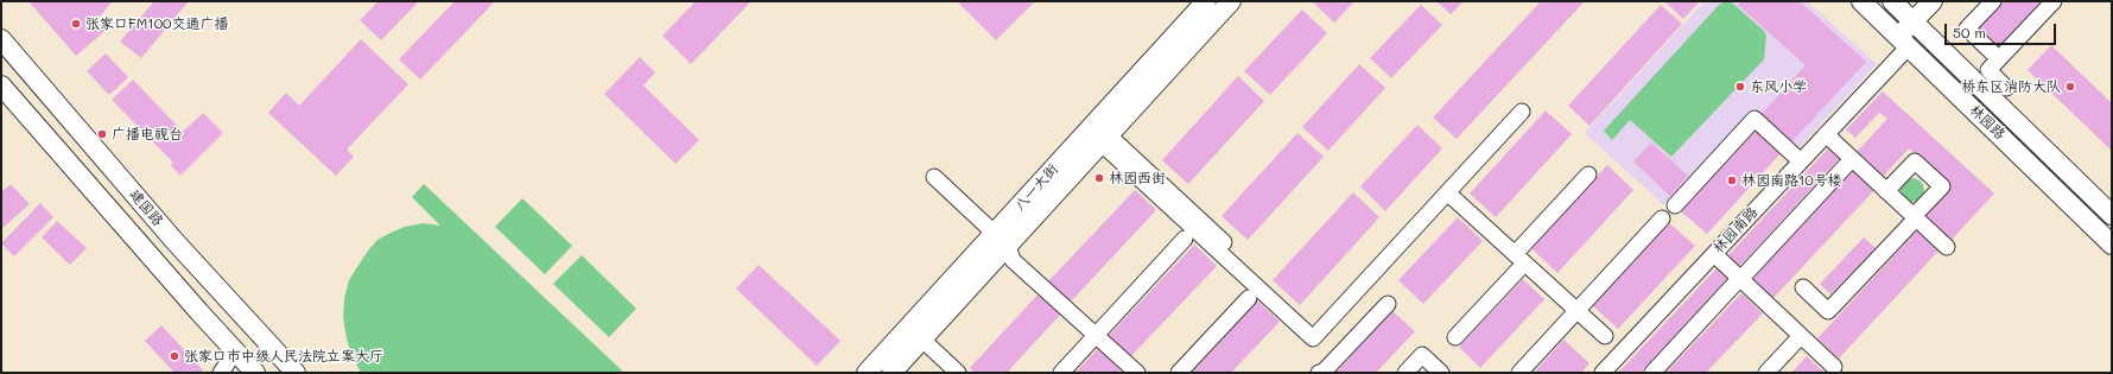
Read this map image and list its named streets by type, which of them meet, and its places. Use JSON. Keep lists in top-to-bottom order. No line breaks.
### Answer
{"streets":{"main road":["林园路","八一大街","建国路"],"street":["林园南路"]},"crossings":[["林园路","林园南路"]],"places":["张家口FM100交通广播","东风小学","桥东区消防大队","广播电视台","林园西街","林园南路10号楼","张家口市中级人民法院立案大厅"],"scale_bar":"50 m"}
